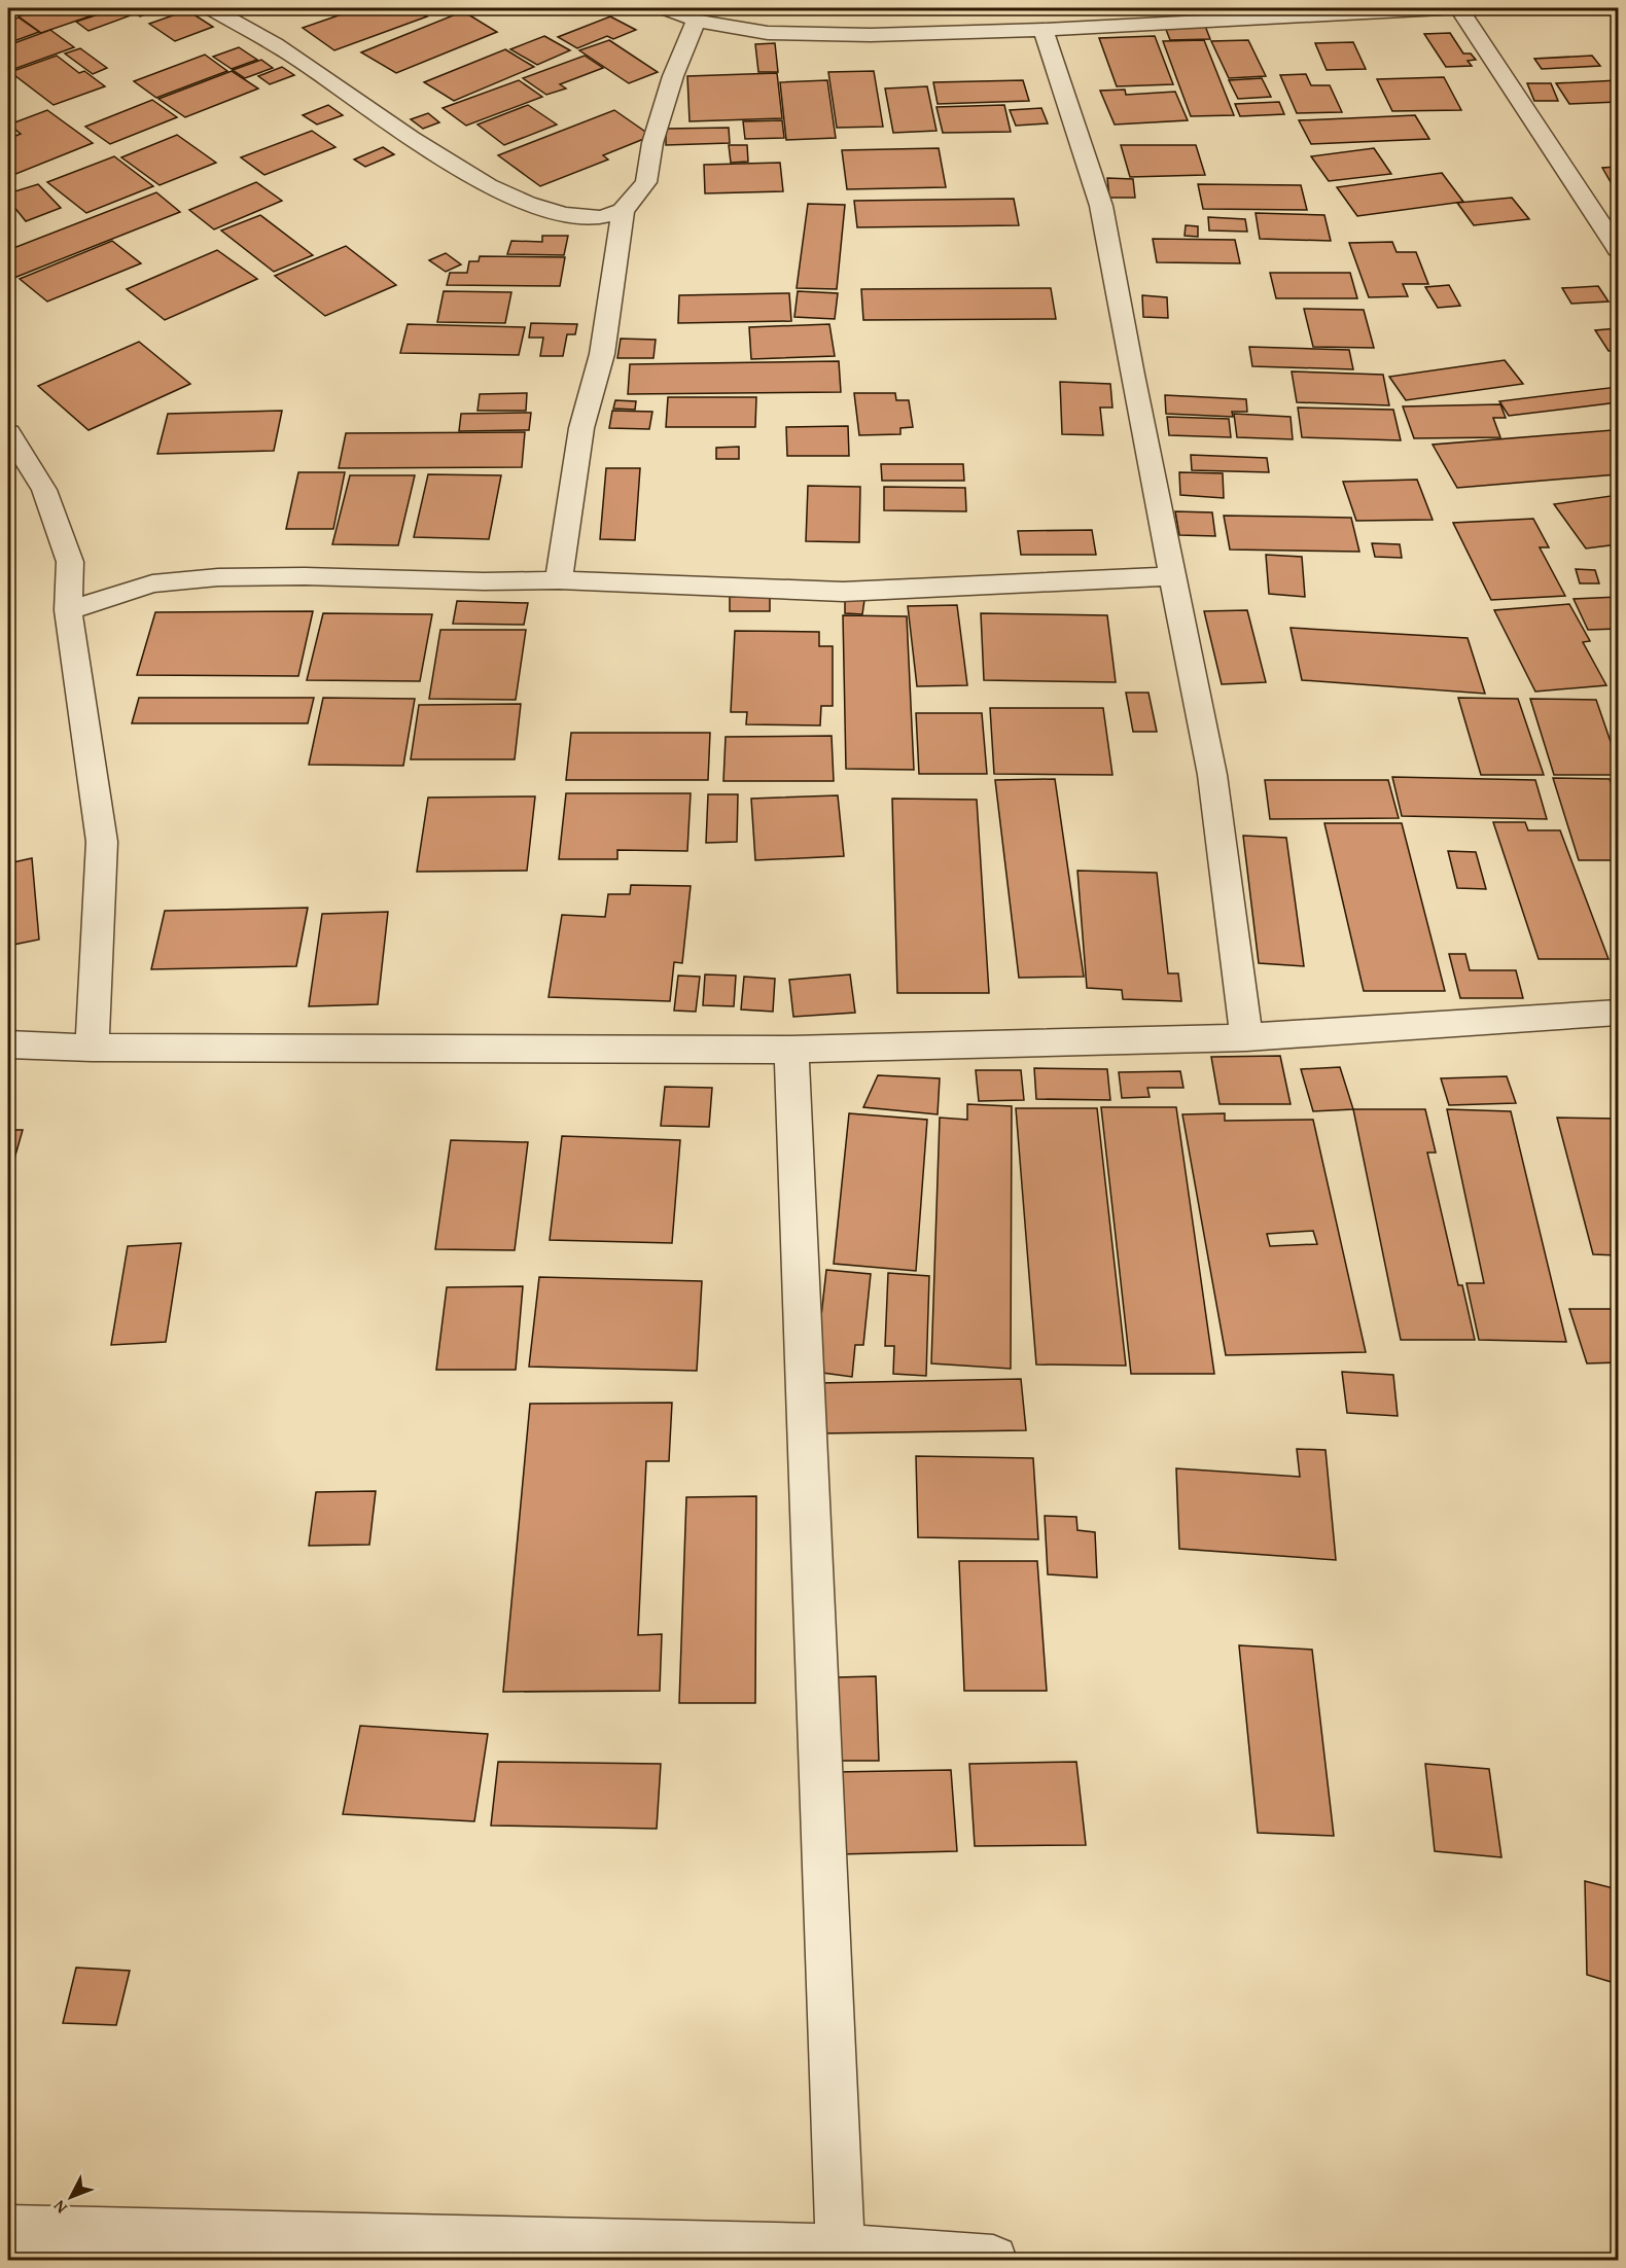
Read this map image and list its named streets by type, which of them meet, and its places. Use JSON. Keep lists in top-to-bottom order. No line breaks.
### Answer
{"north":"bottom left"}
